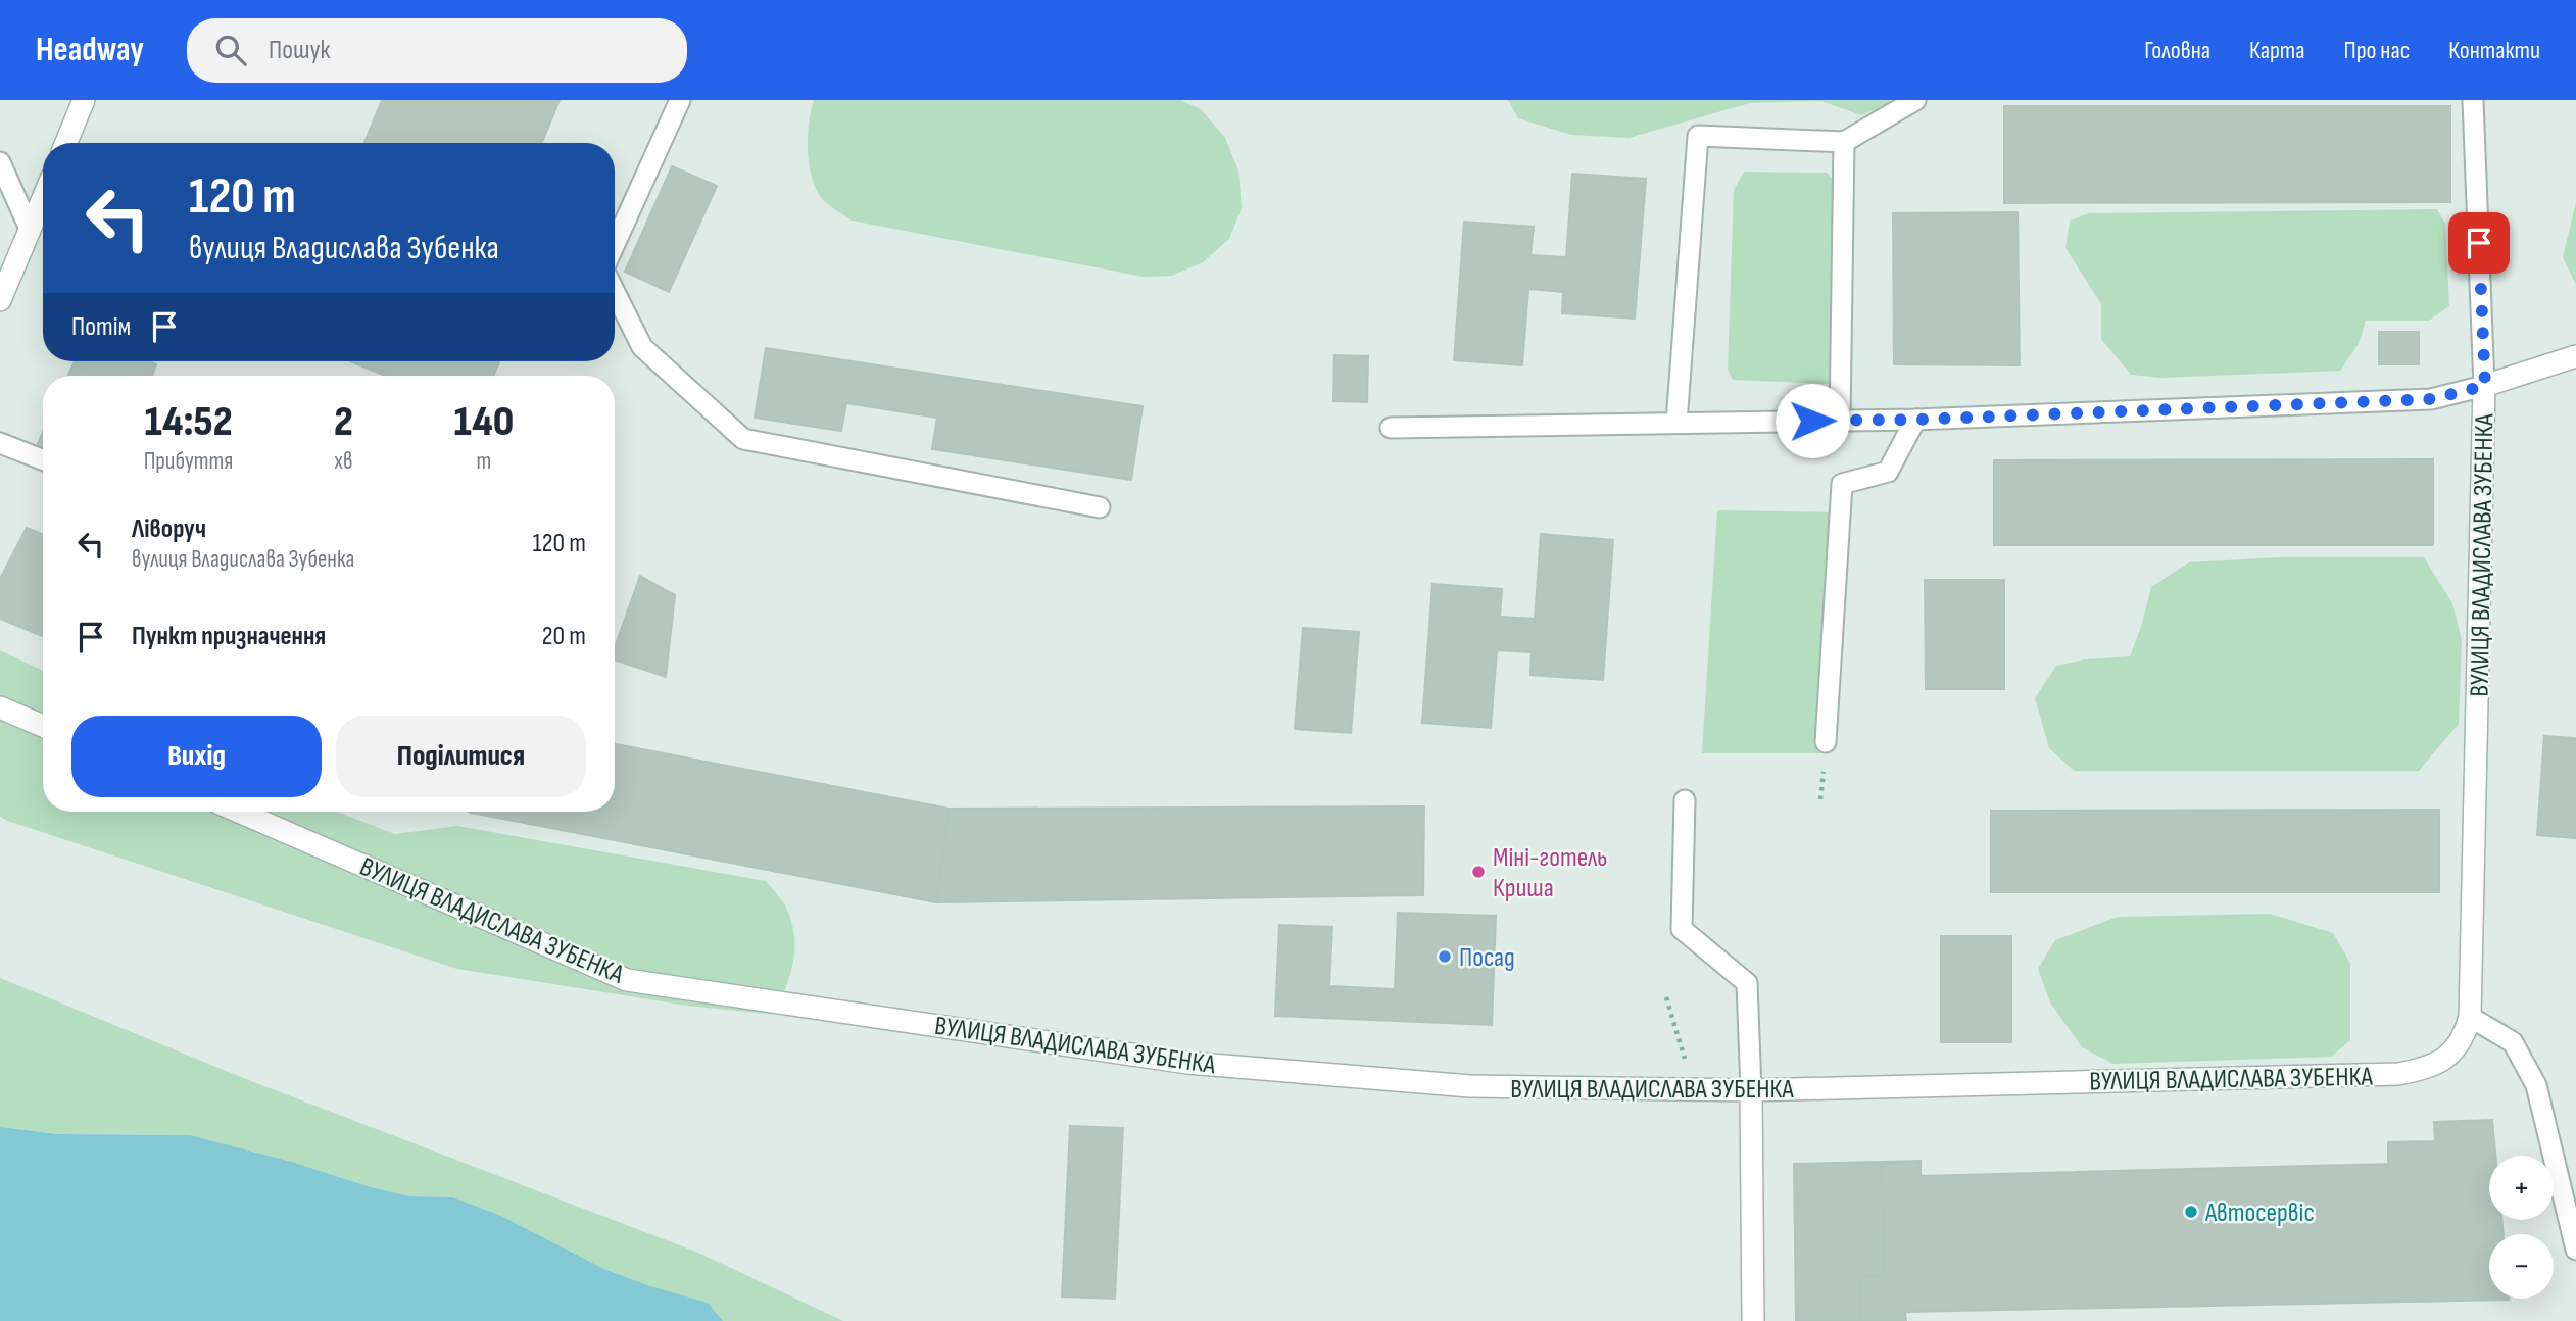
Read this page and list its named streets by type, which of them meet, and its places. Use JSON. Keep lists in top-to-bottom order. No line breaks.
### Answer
{"streets":{"street":["ВУЛИЦЯ ВЛАДИСЛАВА ЗУБЕНКА"]},"places":["Міні-готель Криша","Посад","Автосервіс"],"page":{"header":"Headway","search":"Пошук","nav":["Головна","Карта","Про нас","Контакти"],"turn":["120 m","вулиця Владислава Зубенка"],"then":"Потім","eta":["14:52","Прибуття","2","хв","140","m"],"list":[{"name":"Ліворуч","note":"вулиця Владислава Зубенка","value":"120 m"},{"name":"Пункт призначення","value":"20 m"}],"buttons":["Вихід","Поділитися"],"map_buttons":["+","−"]}}
